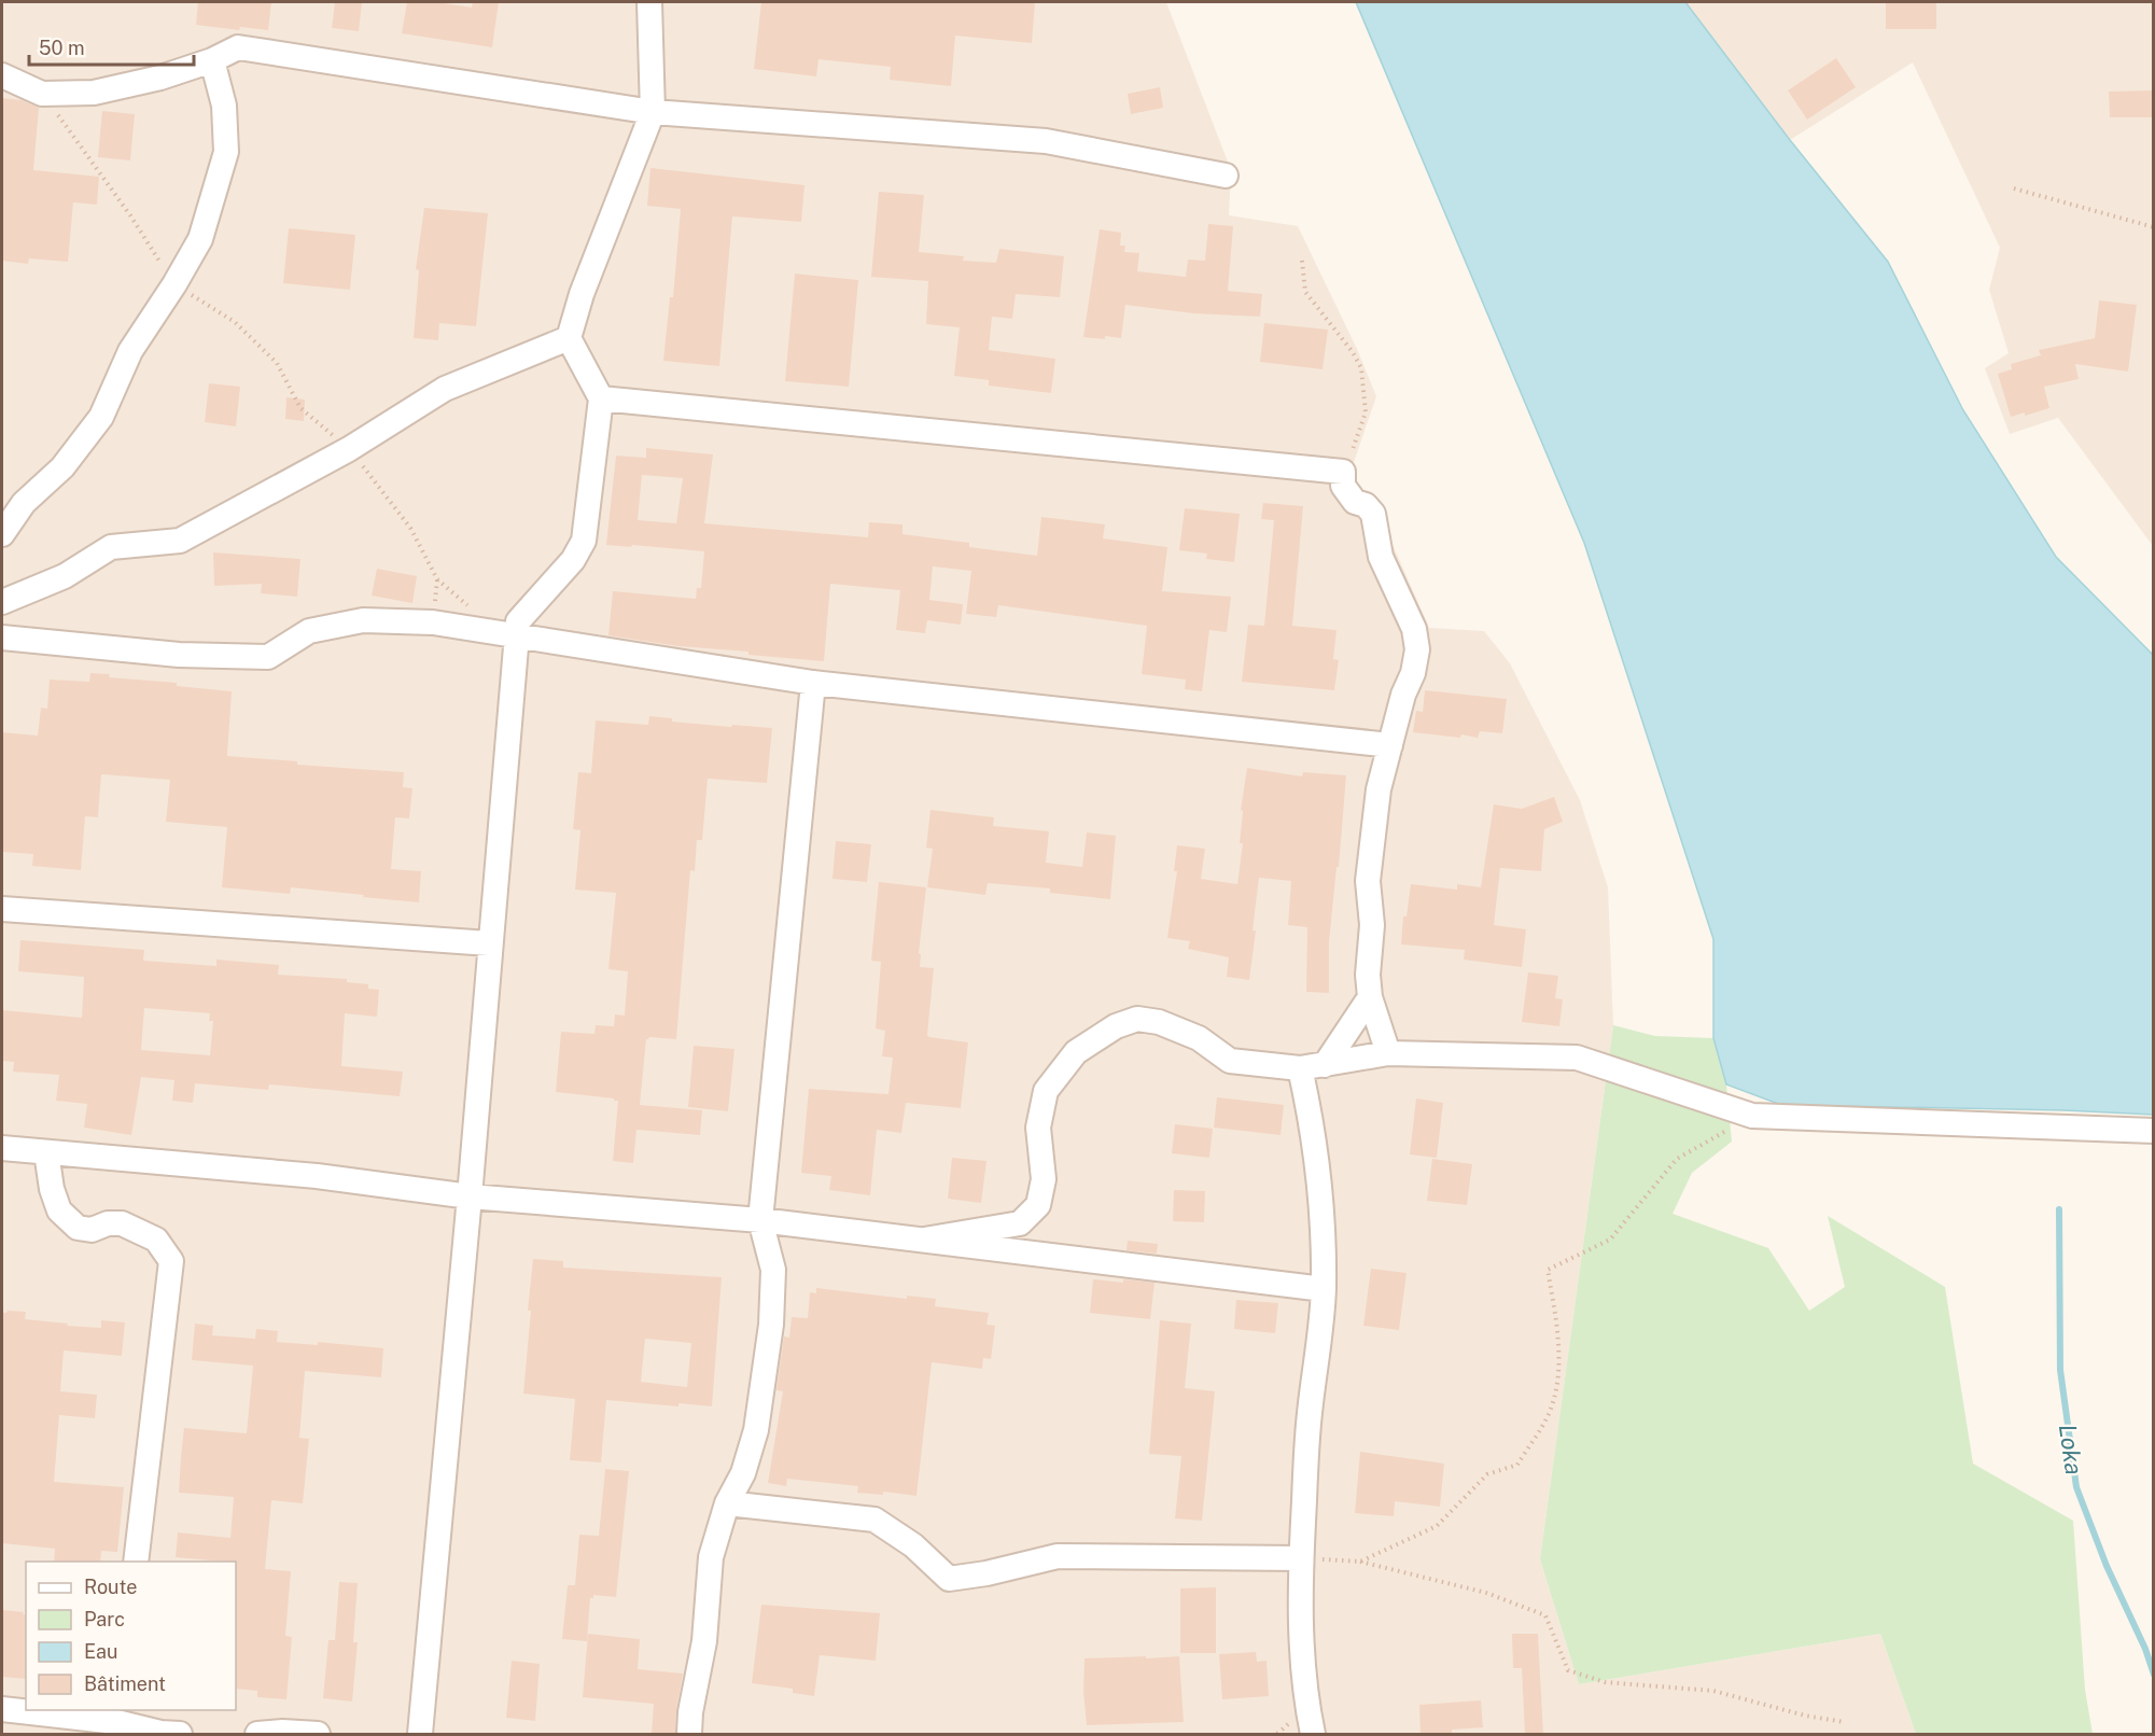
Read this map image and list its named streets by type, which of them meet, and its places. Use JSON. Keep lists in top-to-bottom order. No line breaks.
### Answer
{"water":["Loka"],"legend":["Route","Parc","Eau","Bâtiment"],"scale_bar":"50 m"}
